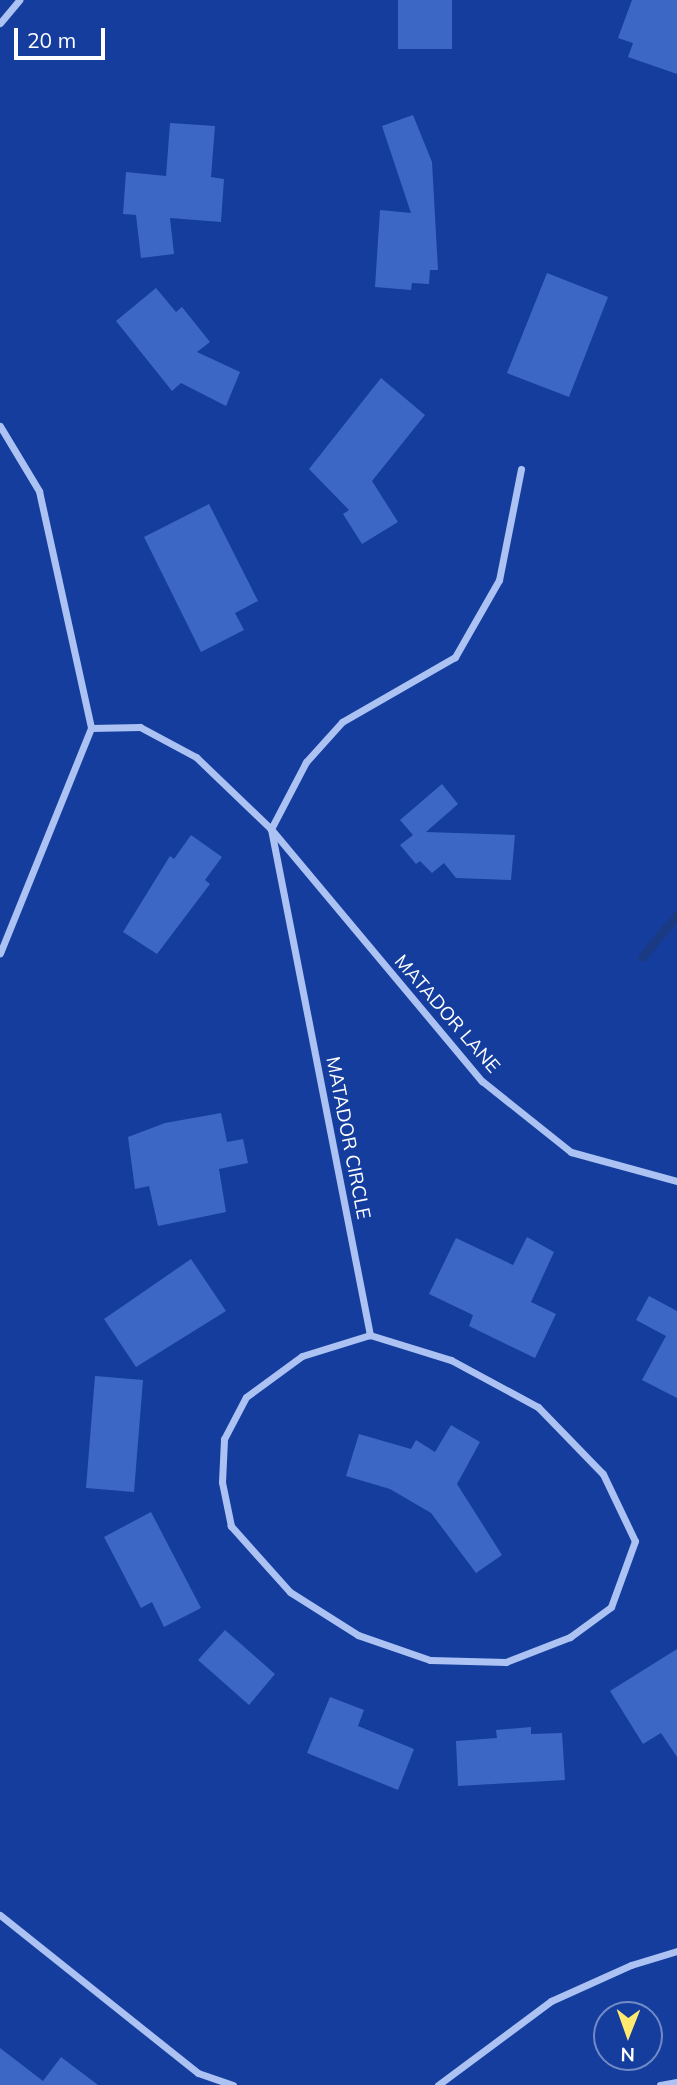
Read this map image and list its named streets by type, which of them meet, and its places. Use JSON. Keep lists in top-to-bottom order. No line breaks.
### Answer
{"streets":{"street":["MATADOR LANE","MATADOR CIRCLE"]},"crossings":[["MATADOR LANE","MATADOR CIRCLE"]],"scale_bar":"20 m","north":"bottom"}
